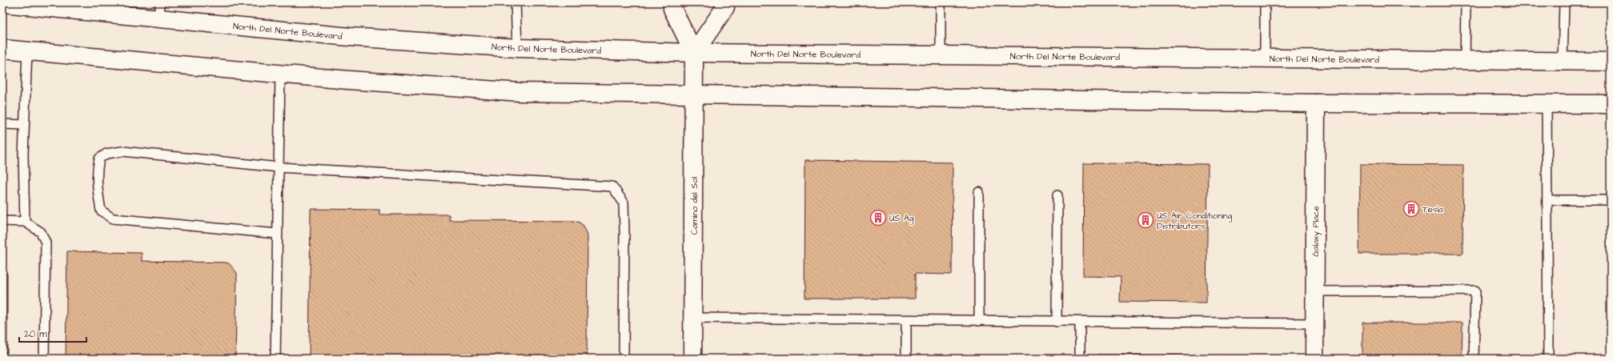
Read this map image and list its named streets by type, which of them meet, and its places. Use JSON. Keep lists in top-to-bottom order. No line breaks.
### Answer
{"streets":{"street":["North Del Norte Boulevard","Camino del Sol","Galaxy Place"]},"crossings":[["North Del Norte Boulevard","Camino del Sol"]],"places":{"building":["Tesla","US Ag","US Air Conditioning Distributors"]},"scale_bar":"20 m"}
